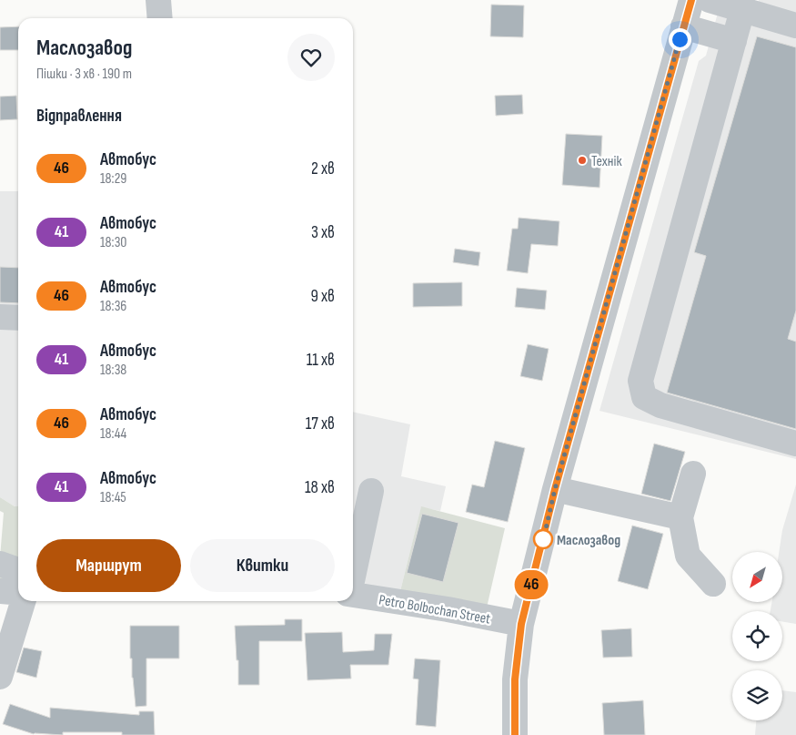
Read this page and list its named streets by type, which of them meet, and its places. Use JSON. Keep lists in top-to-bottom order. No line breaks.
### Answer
{"streets":{"street":["Petro Bolbochan Street"]},"places":["Технік","Маслозавод"],"lines":["bus line 46"],"north":"bottom left","page":{"on_map":"46","heading":[["Маслозавод","Пішки · 3 хв · 190 m"],"Відправлення"],"list":[{"mark":"46","name":"Автобус","note":"18:29","value":"2 хв"},{"mark":"41","name":"Автобус","note":"18:30","value":"3 хв"},{"mark":"46","name":"Автобус","note":"18:36","value":"9 хв"},{"mark":"41","name":"Автобус","note":"18:38","value":"11 хв"},{"mark":"46","name":"Автобус","note":"18:44","value":"17 хв"},{"mark":"41","name":"Автобус","note":"18:45","value":"18 хв"}],"buttons":["Маршрут","Квитки"]}}
